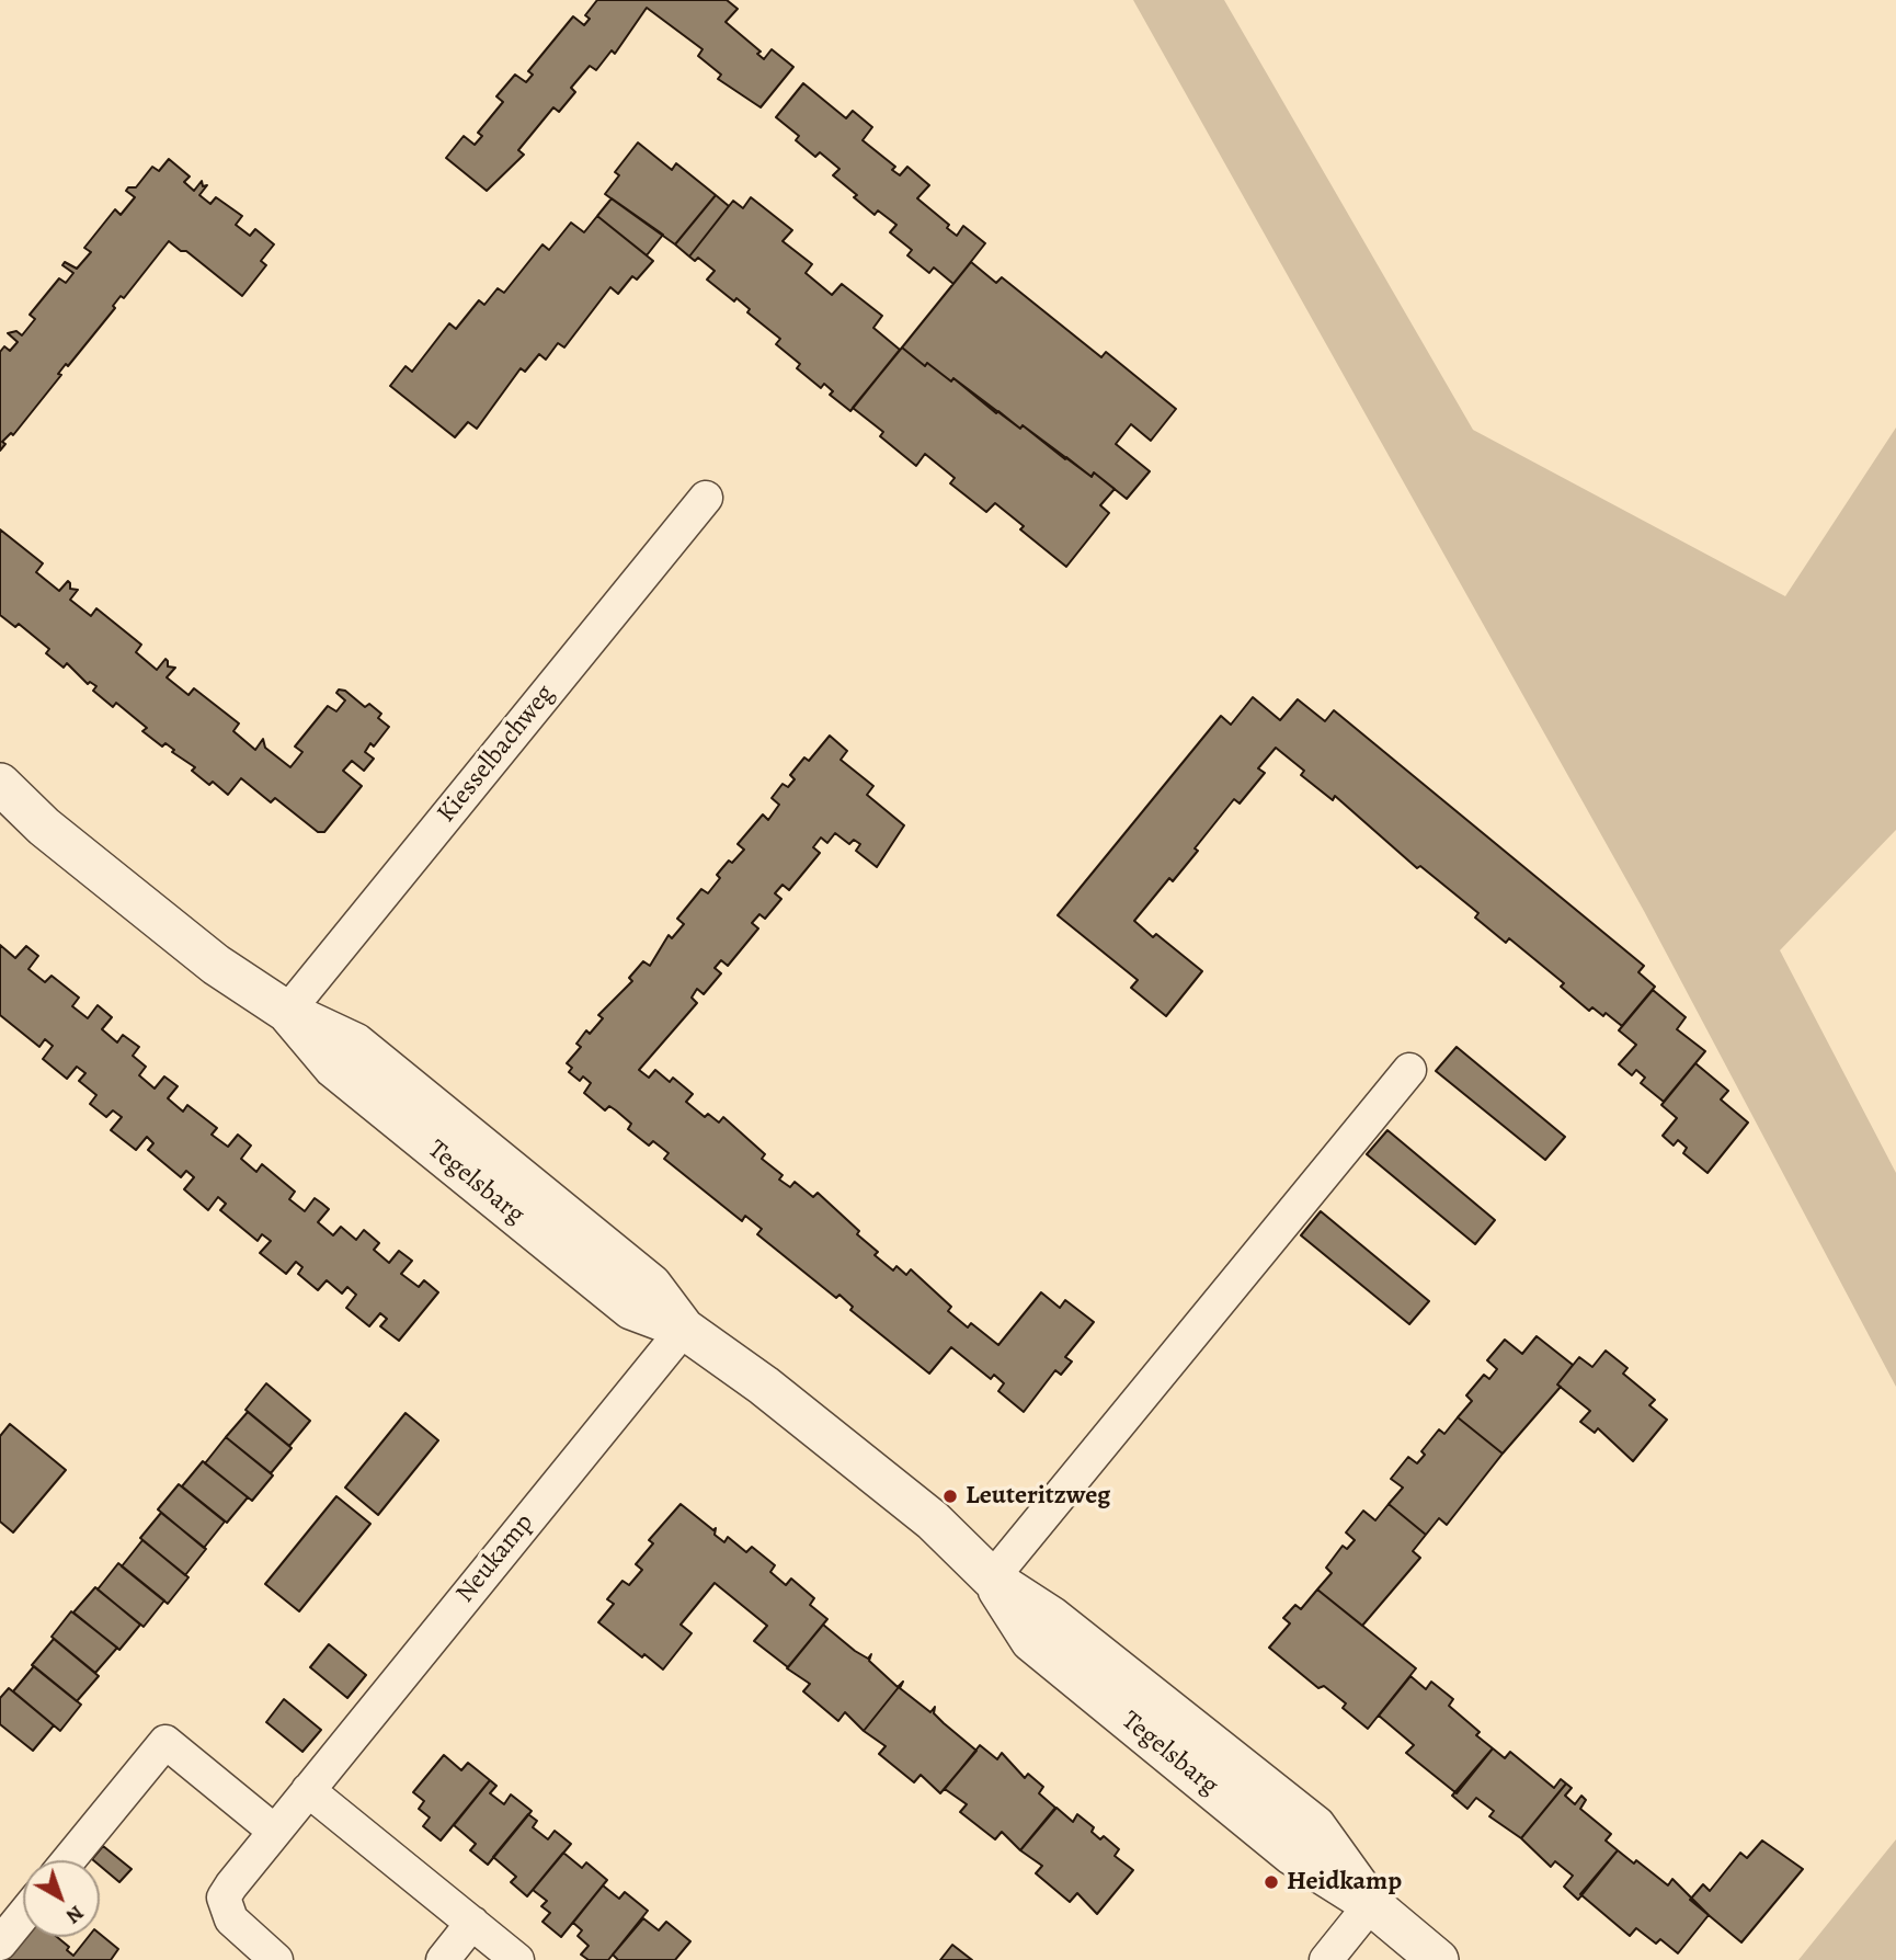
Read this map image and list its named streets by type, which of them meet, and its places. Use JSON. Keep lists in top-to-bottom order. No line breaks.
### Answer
{"streets":{"street":["Kiesselbachweg","Tegelsbarg","Neukamp"]},"crossings":[["Kiesselbachweg","Tegelsbarg"],["Tegelsbarg","Neukamp"]],"places":["Leuteritzweg","Heidkamp"],"north":"bottom right"}
